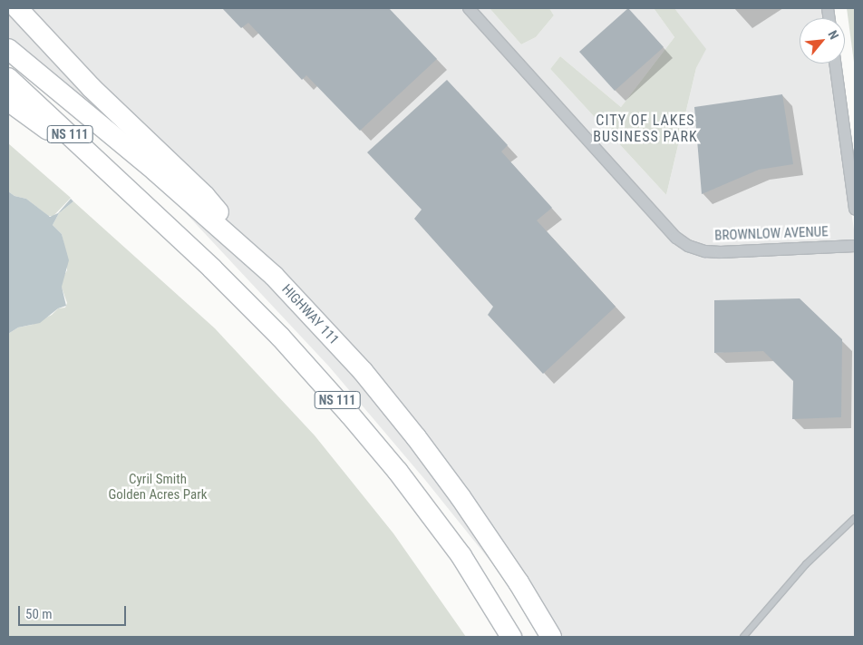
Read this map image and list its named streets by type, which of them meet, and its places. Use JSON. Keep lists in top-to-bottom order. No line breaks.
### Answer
{"streets":{"highway":["NS 111","HIGHWAY 111"],"street":["BROWNLOW AVENUE"]},"districts":["CITY OF LAKES BUSINESS PARK"],"parks":["Cyril Smith Golden Acres Park"],"scale_bar":"50 m","north":"top right"}
